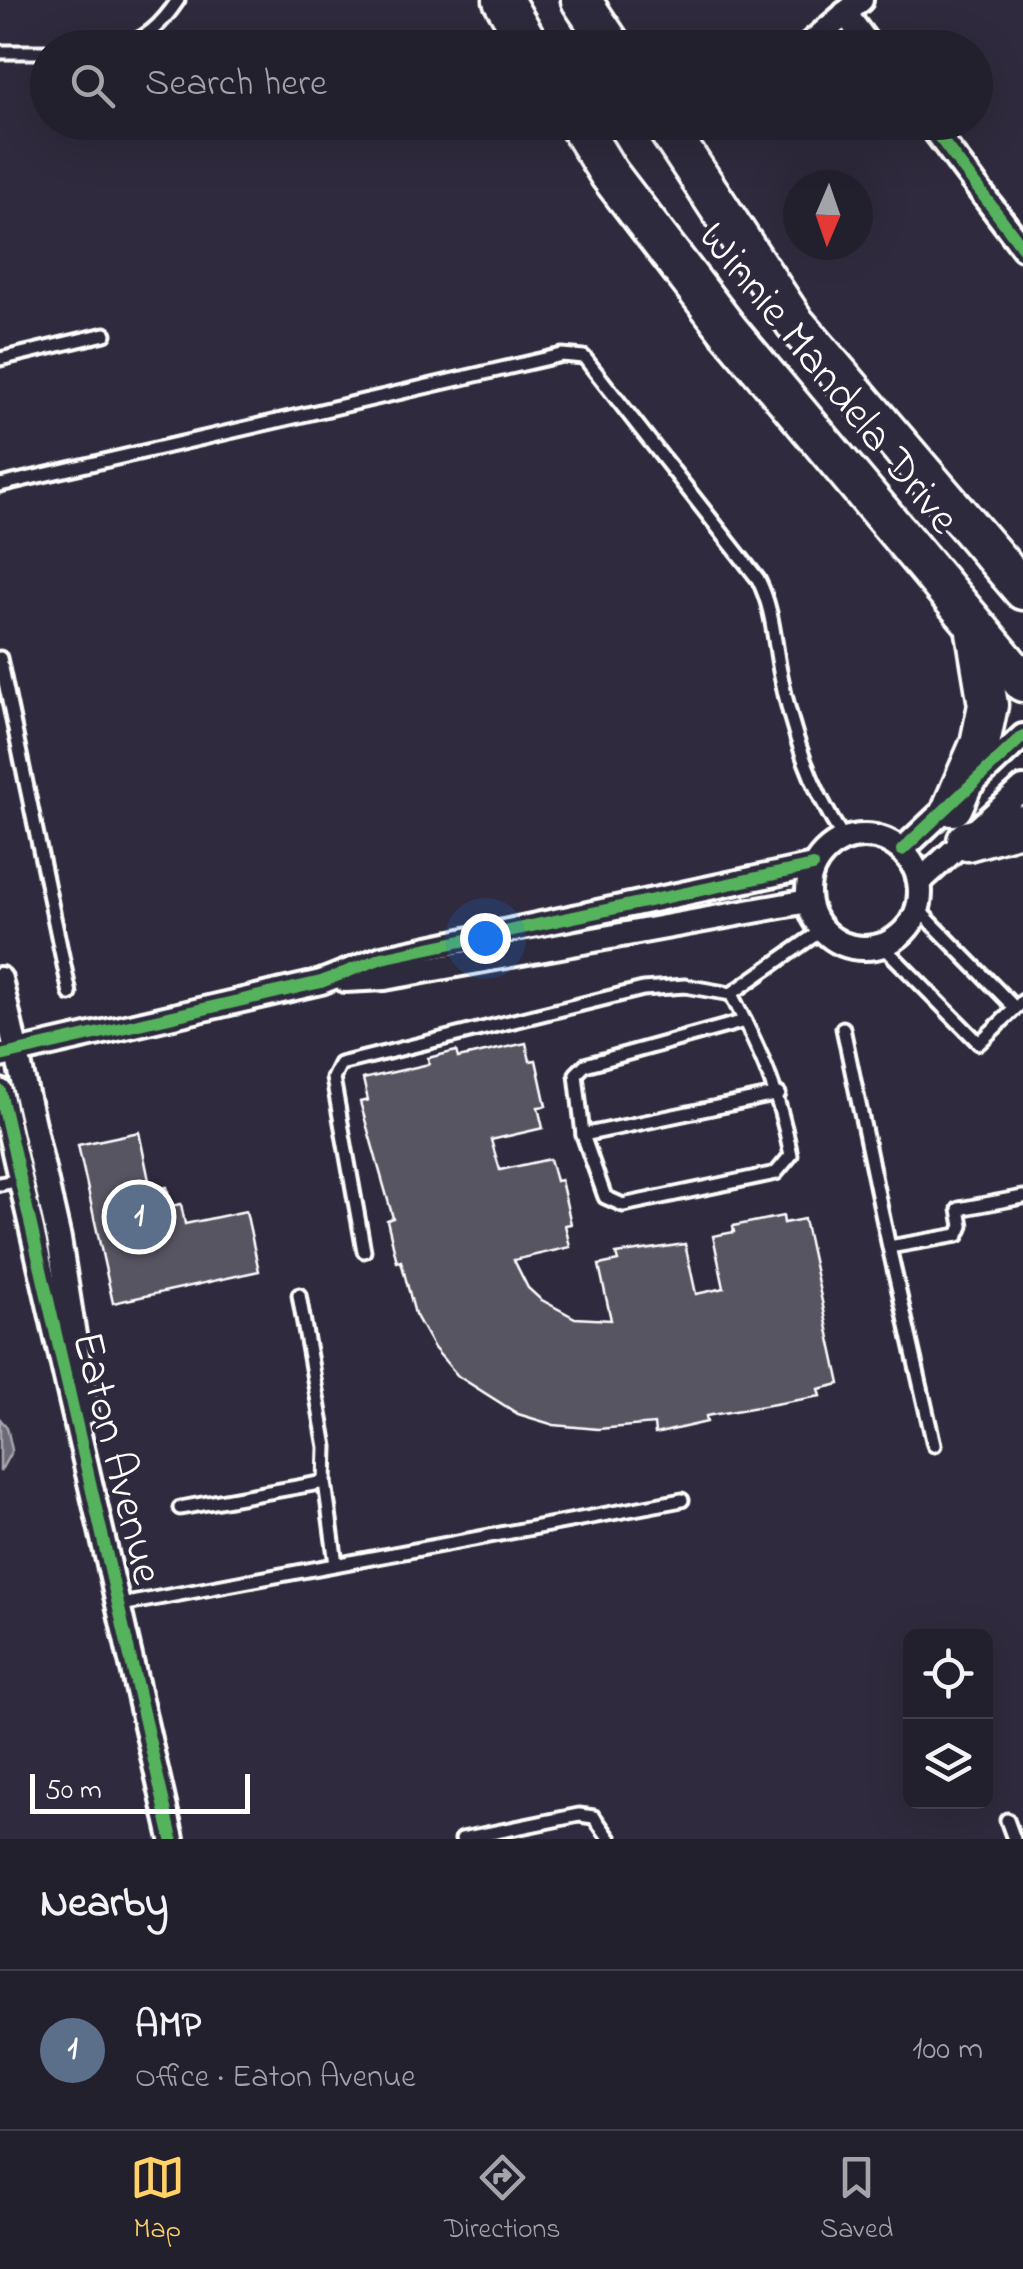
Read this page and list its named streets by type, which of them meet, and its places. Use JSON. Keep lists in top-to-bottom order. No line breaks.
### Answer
{"streets":{"main road":["Winnie Mandela Drive"],"street":["Eaton Avenue"]},"scale_bar":"50 m","north":"bottom","page":{"search":"Search here","pins":"1","scale":"50 m","heading":"Nearby","list":[{"mark":"1","name":"AMP","note":"Office · Eaton Avenue","value":"100 m"}],"nav":["Map","Directions","Saved"]}}
